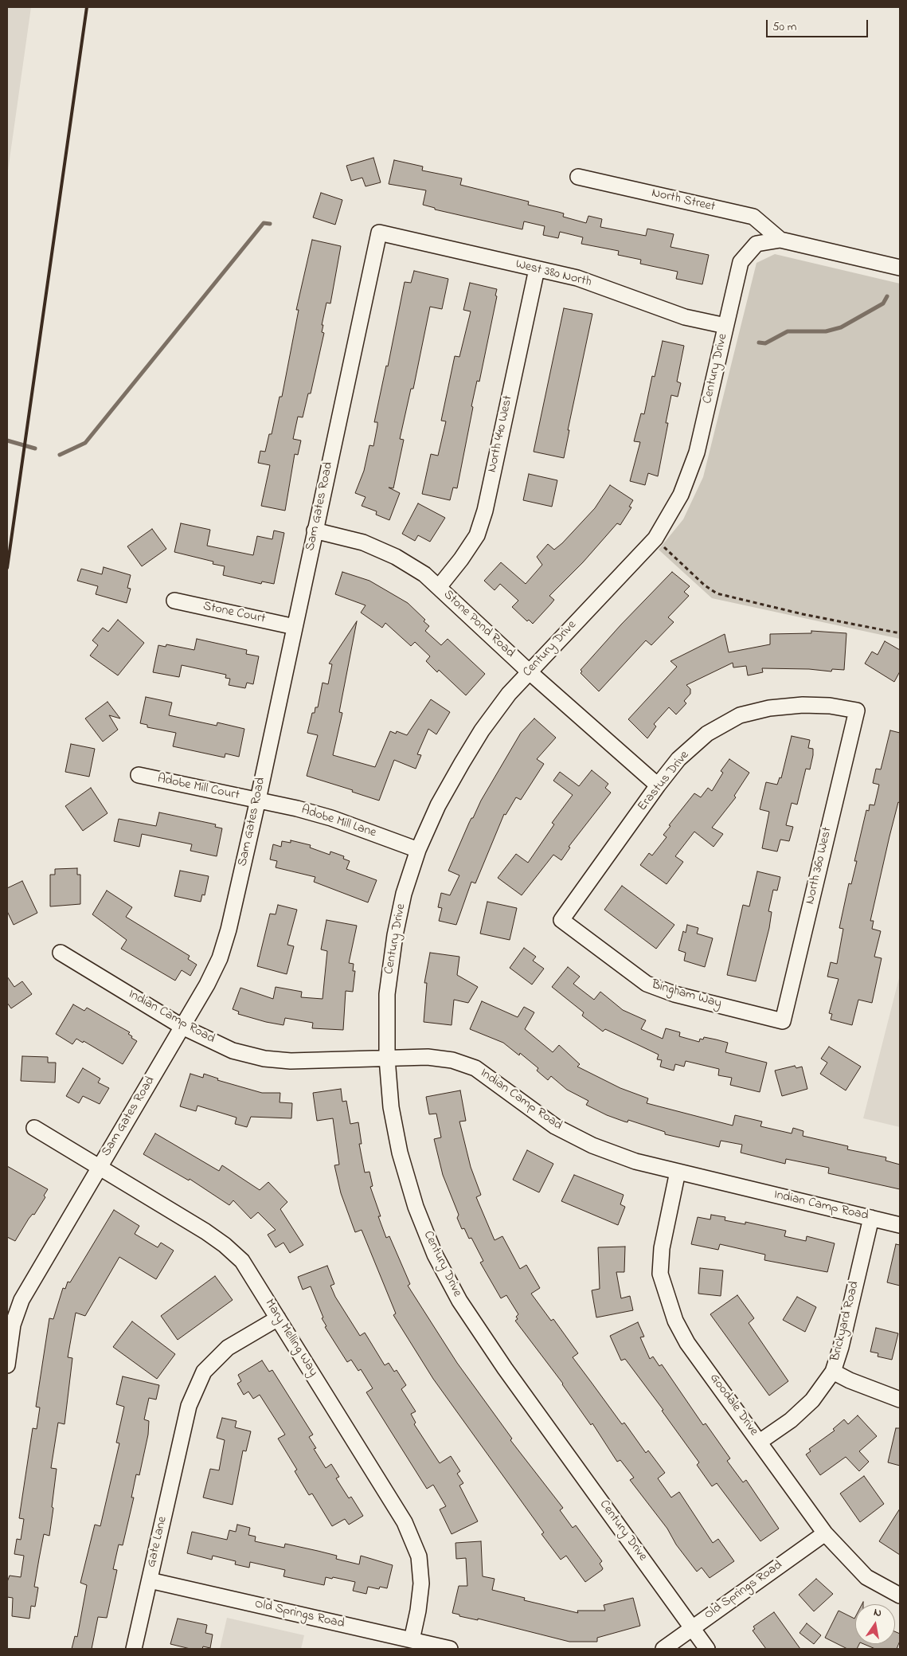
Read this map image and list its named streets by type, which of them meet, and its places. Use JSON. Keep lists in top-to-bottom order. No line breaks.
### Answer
{"streets":{"street":["North Street","West 380 North","Century Drive","North 440 West","Sam Gates Road","Stone Court","Stone Pond Road","Erastus Drive","Adobe Mill Court","Adobe Mill Lane","North 360 West","Bingham Way","Indian Camp Road","Brickyard Road","Mary Melling Way","Goodale Drive","Gate Lane","Old Springs Road"]},"crossings":[["North Street","Century Drive"],["West 380 North","Century Drive"],["West 380 North","North 440 West"],["West 380 North","Sam Gates Road"],["Century Drive","Stone Pond Road"],["Century Drive","Adobe Mill Lane"],["Century Drive","Indian Camp Road"],["Century Drive","Old Springs Road"],["North 440 West","Stone Pond Road"],["Sam Gates Road","Stone Court"],["Sam Gates Road","Stone Pond Road"],["Sam Gates Road","Adobe Mill Court"],["Sam Gates Road","Adobe Mill Lane"],["Sam Gates Road","Indian Camp Road"],["Sam Gates Road","Mary Melling Way"],["Stone Pond Road","Erastus Drive"],["Erastus Drive","North 360 West"],["Erastus Drive","Bingham Way"],["Adobe Mill Court","Adobe Mill Lane"],["North 360 West","Bingham Way"],["Indian Camp Road","Brickyard Road"],["Indian Camp Road","Goodale Drive"],["Brickyard Road","Goodale Drive"],["Mary Melling Way","Gate Lane"],["Mary Melling Way","Old Springs Road"],["Goodale Drive","Old Springs Road"],["Gate Lane","Old Springs Road"]],"scale_bar":"50 m","north":"top"}
